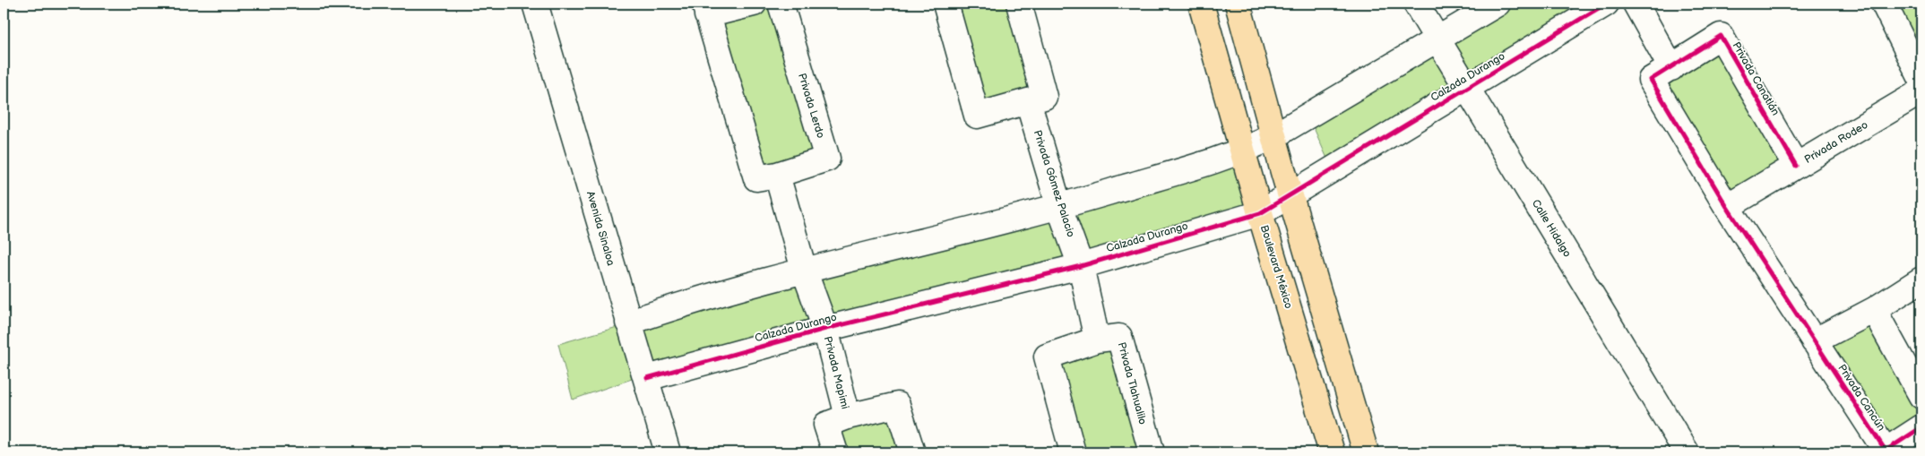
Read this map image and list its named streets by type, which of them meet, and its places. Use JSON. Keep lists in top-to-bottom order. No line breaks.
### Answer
{"streets":{"main road":["Boulevard México"],"street":["Calzada Durango","Privada Canatlán","Privada Lerdo","Privada Rodeo","Privada Gómez Palacio","Avenida Sinaloa","Calle Hidalgo","Privada Mapimi","Privada Tlahualilo","Privada Cancún"]},"crossings":[["Calzada Durango","Privada Gómez Palacio"],["Calzada Durango","Avenida Sinaloa"],["Calzada Durango","Calle Hidalgo"],["Calzada Durango","Boulevard México"],["Calzada Durango","Privada Mapimi"],["Privada Canatlán","Privada Rodeo"]]}
